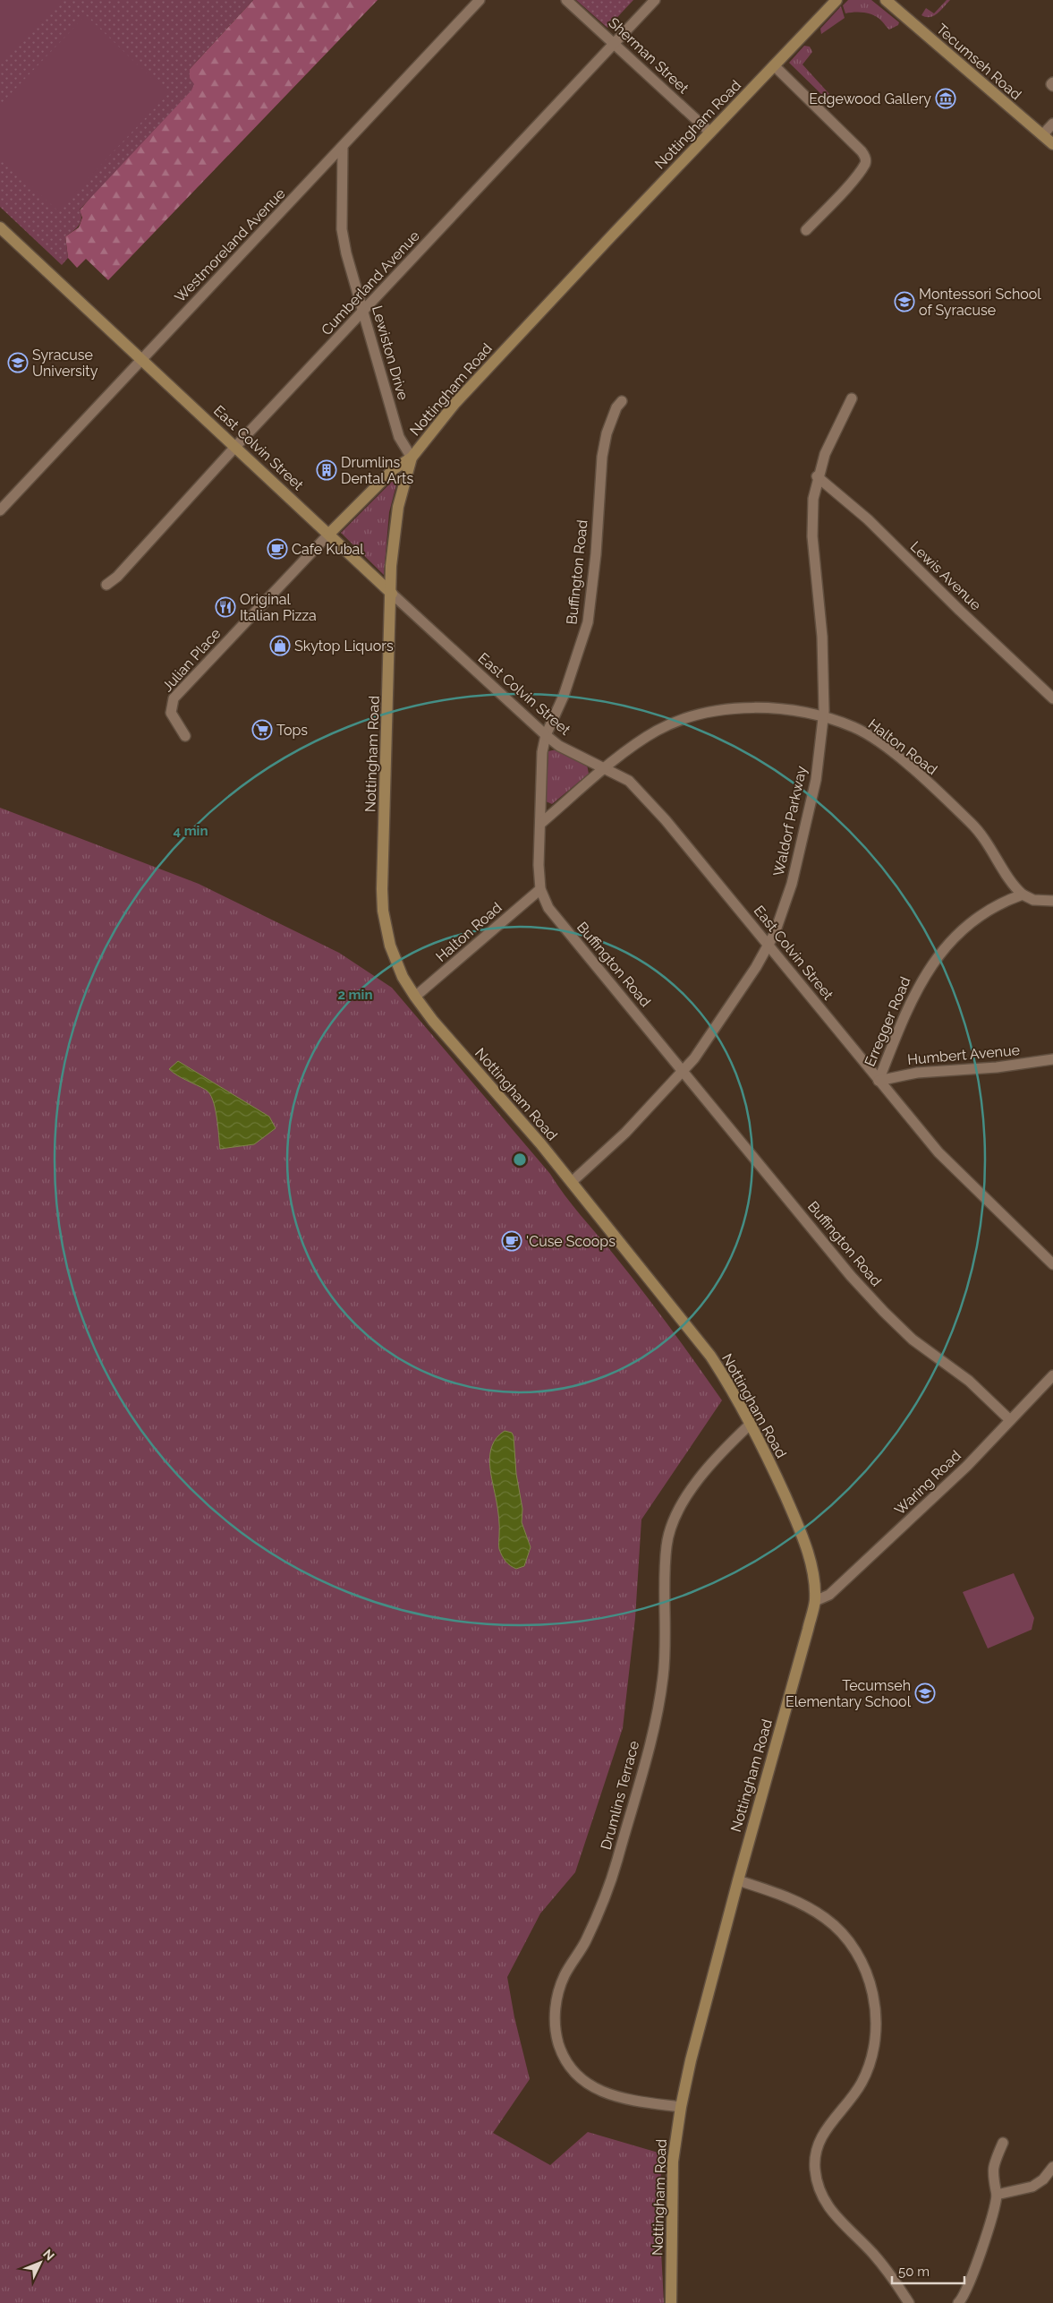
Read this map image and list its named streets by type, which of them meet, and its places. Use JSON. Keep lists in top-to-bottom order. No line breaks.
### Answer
{"streets":{"street":["Sherman Street","Tecumseh Road","Nottingham Road","Westmoreland Avenue","Cumberland Avenue","Lewiston Drive","East Colvin Street","Buffington Road","Lewis Avenue","Julian Place","Halton Road","Waldorf Parkway","Erregger Road","Humbert Avenue","Waring Road","Drumlins Terrace"]},"crossings":[["Sherman Street","Nottingham Road"],["Sherman Street","Cumberland Avenue"],["Nottingham Road","Lewiston Drive"],["Nottingham Road","East Colvin Street"],["Nottingham Road","Julian Place"],["Nottingham Road","Halton Road"],["Nottingham Road","Waldorf Parkway"],["Nottingham Road","Waring Road"],["Nottingham Road","Drumlins Terrace"],["Westmoreland Avenue","Lewiston Drive"],["Westmoreland Avenue","East Colvin Street"],["Cumberland Avenue","Lewiston Drive"],["Cumberland Avenue","East Colvin Street"],["Lewiston Drive","Julian Place"],["East Colvin Street","Buffington Road"],["East Colvin Street","Julian Place"],["East Colvin Street","Halton Road"],["East Colvin Street","Waldorf Parkway"],["East Colvin Street","Erregger Road"],["East Colvin Street","Humbert Avenue"],["Buffington Road","Halton Road"],["Buffington Road","Waldorf Parkway"],["Buffington Road","Waring Road"],["Lewis Avenue","Waldorf Parkway"],["Halton Road","Waldorf Parkway"],["Halton Road","Erregger Road"],["Erregger Road","Humbert Avenue"]],"places":{"museum":["Edgewood Gallery"],"school or university":["Montessori School of Syracuse","Syracuse University","Tecumseh Elementary School"],"building":["Drumlins Dental Arts"],"cafe":["Cafe Kubal","'Cuse Scoops"],"restaurant":["Original Italian Pizza"],"shop":["Skytop Liquors"],"supermarket":["Tops"]},"scale_bar":"50 m","north":"top right","rings":["4 min","2 min"]}
